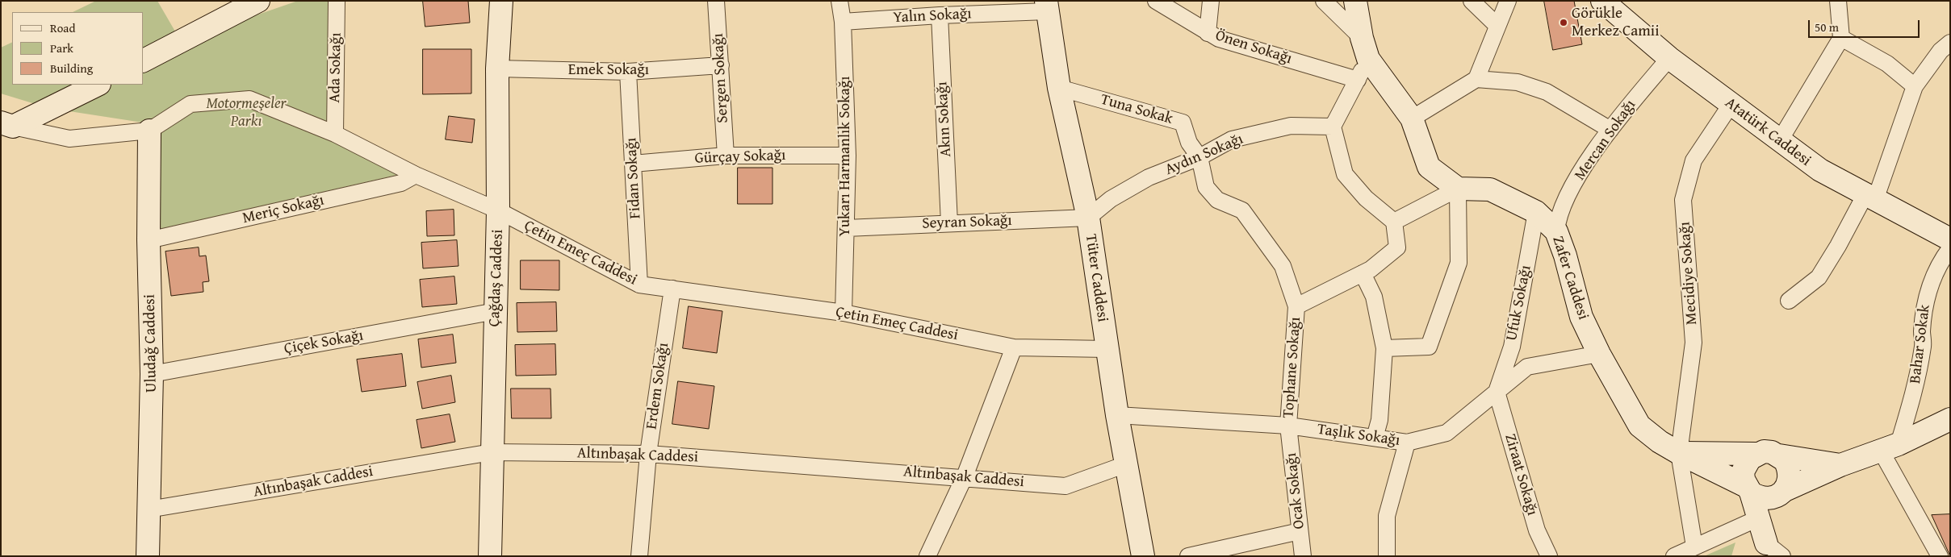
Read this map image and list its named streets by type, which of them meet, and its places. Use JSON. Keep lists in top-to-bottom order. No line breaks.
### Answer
{"streets":{"street":["Yalın Sokağı","Önen Sokağı","Ada Sokağı","Emek Sokağı","Sergen Sokağı","Tuna Sokak","Akın Sokağı","Atatürk Caddesi","Mercan Sokağı","Aydın Sokağı","Yukarı Harmanlık Sokağı","Gürçay Sokağı","Fidan Sokağı","Meriç Sokağı","Seyran Sokağı","Çetin Emeç Caddesi","Mecidiye Sokağı","Çağdaş Caddesi","Tüter Caddesi","Zafer Caddesi","Ufuk Sokağı","Çiçek Sokağı","Uludağ Caddesi","Bahar Sokak","Tophane Sokağı","Erdem Sokağı","Taşlık Sokağı","Altınbaşak Caddesi","Ziraat Sokağı","Ocak Sokağı"]},"crossings":[["Yalın Sokağı","Akın Sokağı"],["Yalın Sokağı","Yukarı Harmanlık Sokağı"],["Yalın Sokağı","Tüter Caddesi"],["Ada Sokağı","Çetin Emeç Caddesi"],["Emek Sokağı","Sergen Sokağı"],["Emek Sokağı","Fidan Sokağı"],["Emek Sokağı","Çağdaş Caddesi"],["Sergen Sokağı","Gürçay Sokağı"],["Tuna Sokak","Aydın Sokağı"],["Tuna Sokak","Tüter Caddesi"],["Tuna Sokak","Tophane Sokağı"],["Akın Sokağı","Seyran Sokağı"],["Atatürk Caddesi","Mercan Sokağı"],["Atatürk Caddesi","Mecidiye Sokağı"],["Mercan Sokağı","Zafer Caddesi"],["Aydın Sokağı","Seyran Sokağı"],["Aydın Sokağı","Tüter Caddesi"],["Yukarı Harmanlık Sokağı","Gürçay Sokağı"],["Yukarı Harmanlık Sokağı","Seyran Sokağı"],["Yukarı Harmanlık Sokağı","Çetin Emeç Caddesi"],["Gürçay Sokağı","Fidan Sokağı"],["Fidan Sokağı","Çetin Emeç Caddesi"],["Meriç Sokağı","Çetin Emeç Caddesi"],["Meriç Sokağı","Uludağ Caddesi"],["Seyran Sokağı","Tüter Caddesi"],["Çetin Emeç Caddesi","Çağdaş Caddesi"],["Çetin Emeç Caddesi","Tüter Caddesi"],["Çetin Emeç Caddesi","Uludağ Caddesi"],["Çetin Emeç Caddesi","Erdem Sokağı"],["Mecidiye Sokağı","Zafer Caddesi"],["Çağdaş Caddesi","Çiçek Sokağı"],["Çağdaş Caddesi","Altınbaşak Caddesi"],["Tüter Caddesi","Taşlık Sokağı"],["Tüter Caddesi","Altınbaşak Caddesi"],["Zafer Caddesi","Ufuk Sokağı"],["Zafer Caddesi","Taşlık Sokağı"],["Ufuk Sokağı","Taşlık Sokağı"],["Ufuk Sokağı","Ziraat Sokağı"],["Çiçek Sokağı","Uludağ Caddesi"],["Uludağ Caddesi","Altınbaşak Caddesi"],["Tophane Sokağı","Taşlık Sokağı"],["Tophane Sokağı","Ocak Sokağı"],["Erdem Sokağı","Altınbaşak Caddesi"],["Taşlık Sokağı","Ziraat Sokağı"],["Taşlık Sokağı","Ocak Sokağı"]],"parks":["Motormeşeler Parkı"],"places":["Görükle Merkez Camii"],"legend":["Road","Park","Building"],"scale_bar":"50 m"}
